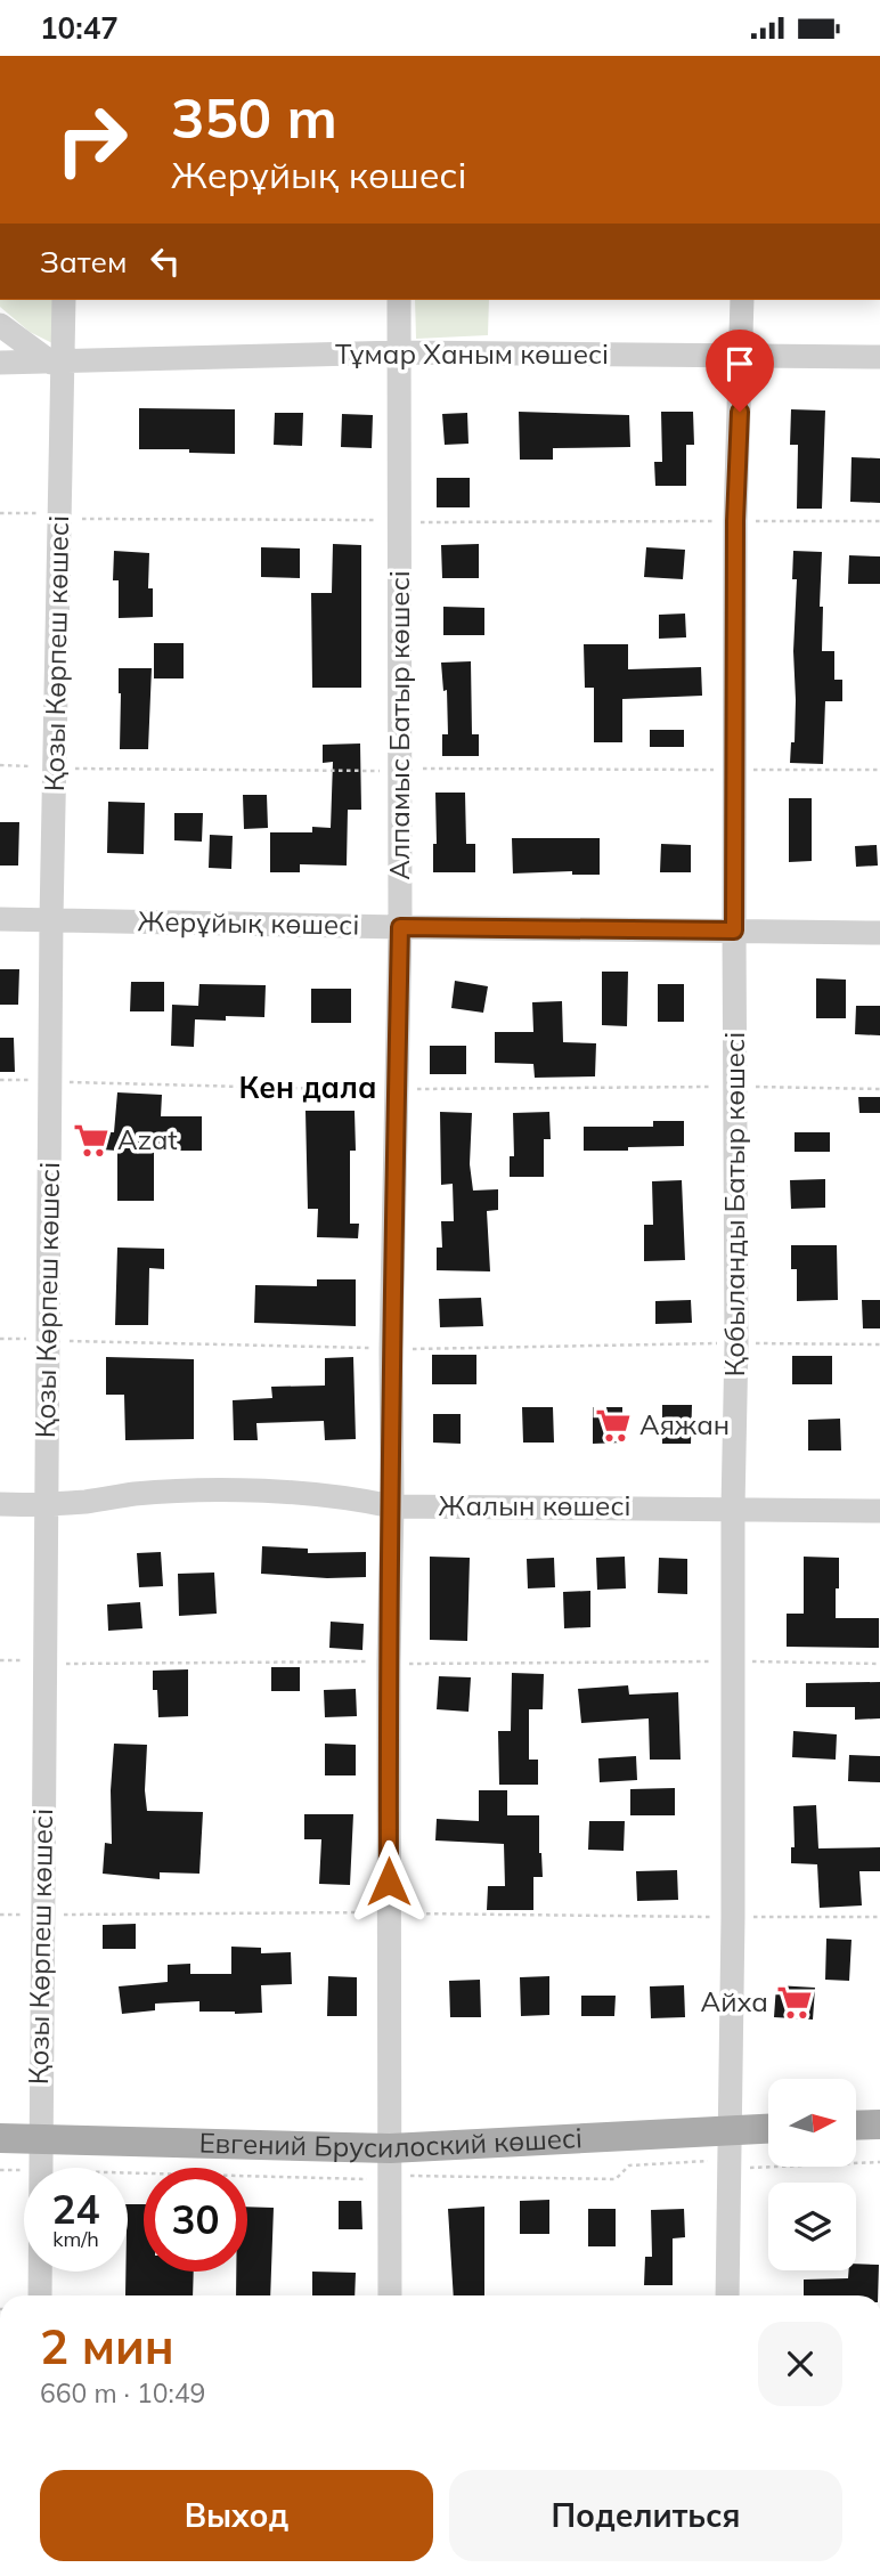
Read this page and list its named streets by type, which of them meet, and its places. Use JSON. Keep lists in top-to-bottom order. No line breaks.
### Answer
{"streets":{"main road":["Евгений Брусилоский көшесі"],"street":["Тұмар Ханым көшесі","Қозы Көрпеш көшесі","Алпамыс Батыр көшесі","Жерұйық көшесі","Қобыланды Батыр көшесі","Жалын көшесі"]},"crossings":[["Тұмар Ханым көшесі","Қозы Көрпеш көшесі"],["Тұмар Ханым көшесі","Алпамыс Батыр көшесі"],["Тұмар Ханым көшесі","Қобыланды Батыр көшесі"],["Қозы Көрпеш көшесі","Жерұйық көшесі"],["Қозы Көрпеш көшесі","Жалын көшесі"],["Қозы Көрпеш көшесі","Евгений Брусилоский көшесі"],["Алпамыс Батыр көшесі","Жерұйық көшесі"],["Алпамыс Батыр көшесі","Жалын көшесі"],["Алпамыс Батыр көшесі","Евгений Брусилоский көшесі"],["Жерұйық көшесі","Қобыланды Батыр көшесі"],["Қобыланды Батыр көшесі","Жалын көшесі"],["Қобыланды Батыр көшесі","Евгений Брусилоский көшесі"]],"districts":["Кен дала"],"places":{"supermarket":["Azat","Аяжан","Айха"]},"north":"right","page":{"status":"10:47","turn":["350 m","Жерұйық көшесі"],"then":"Затем","speed":"24 km/h","limit":"30","heading":["2 мин","660 m · 10:49"],"buttons":["Выход","Поделиться"]}}
